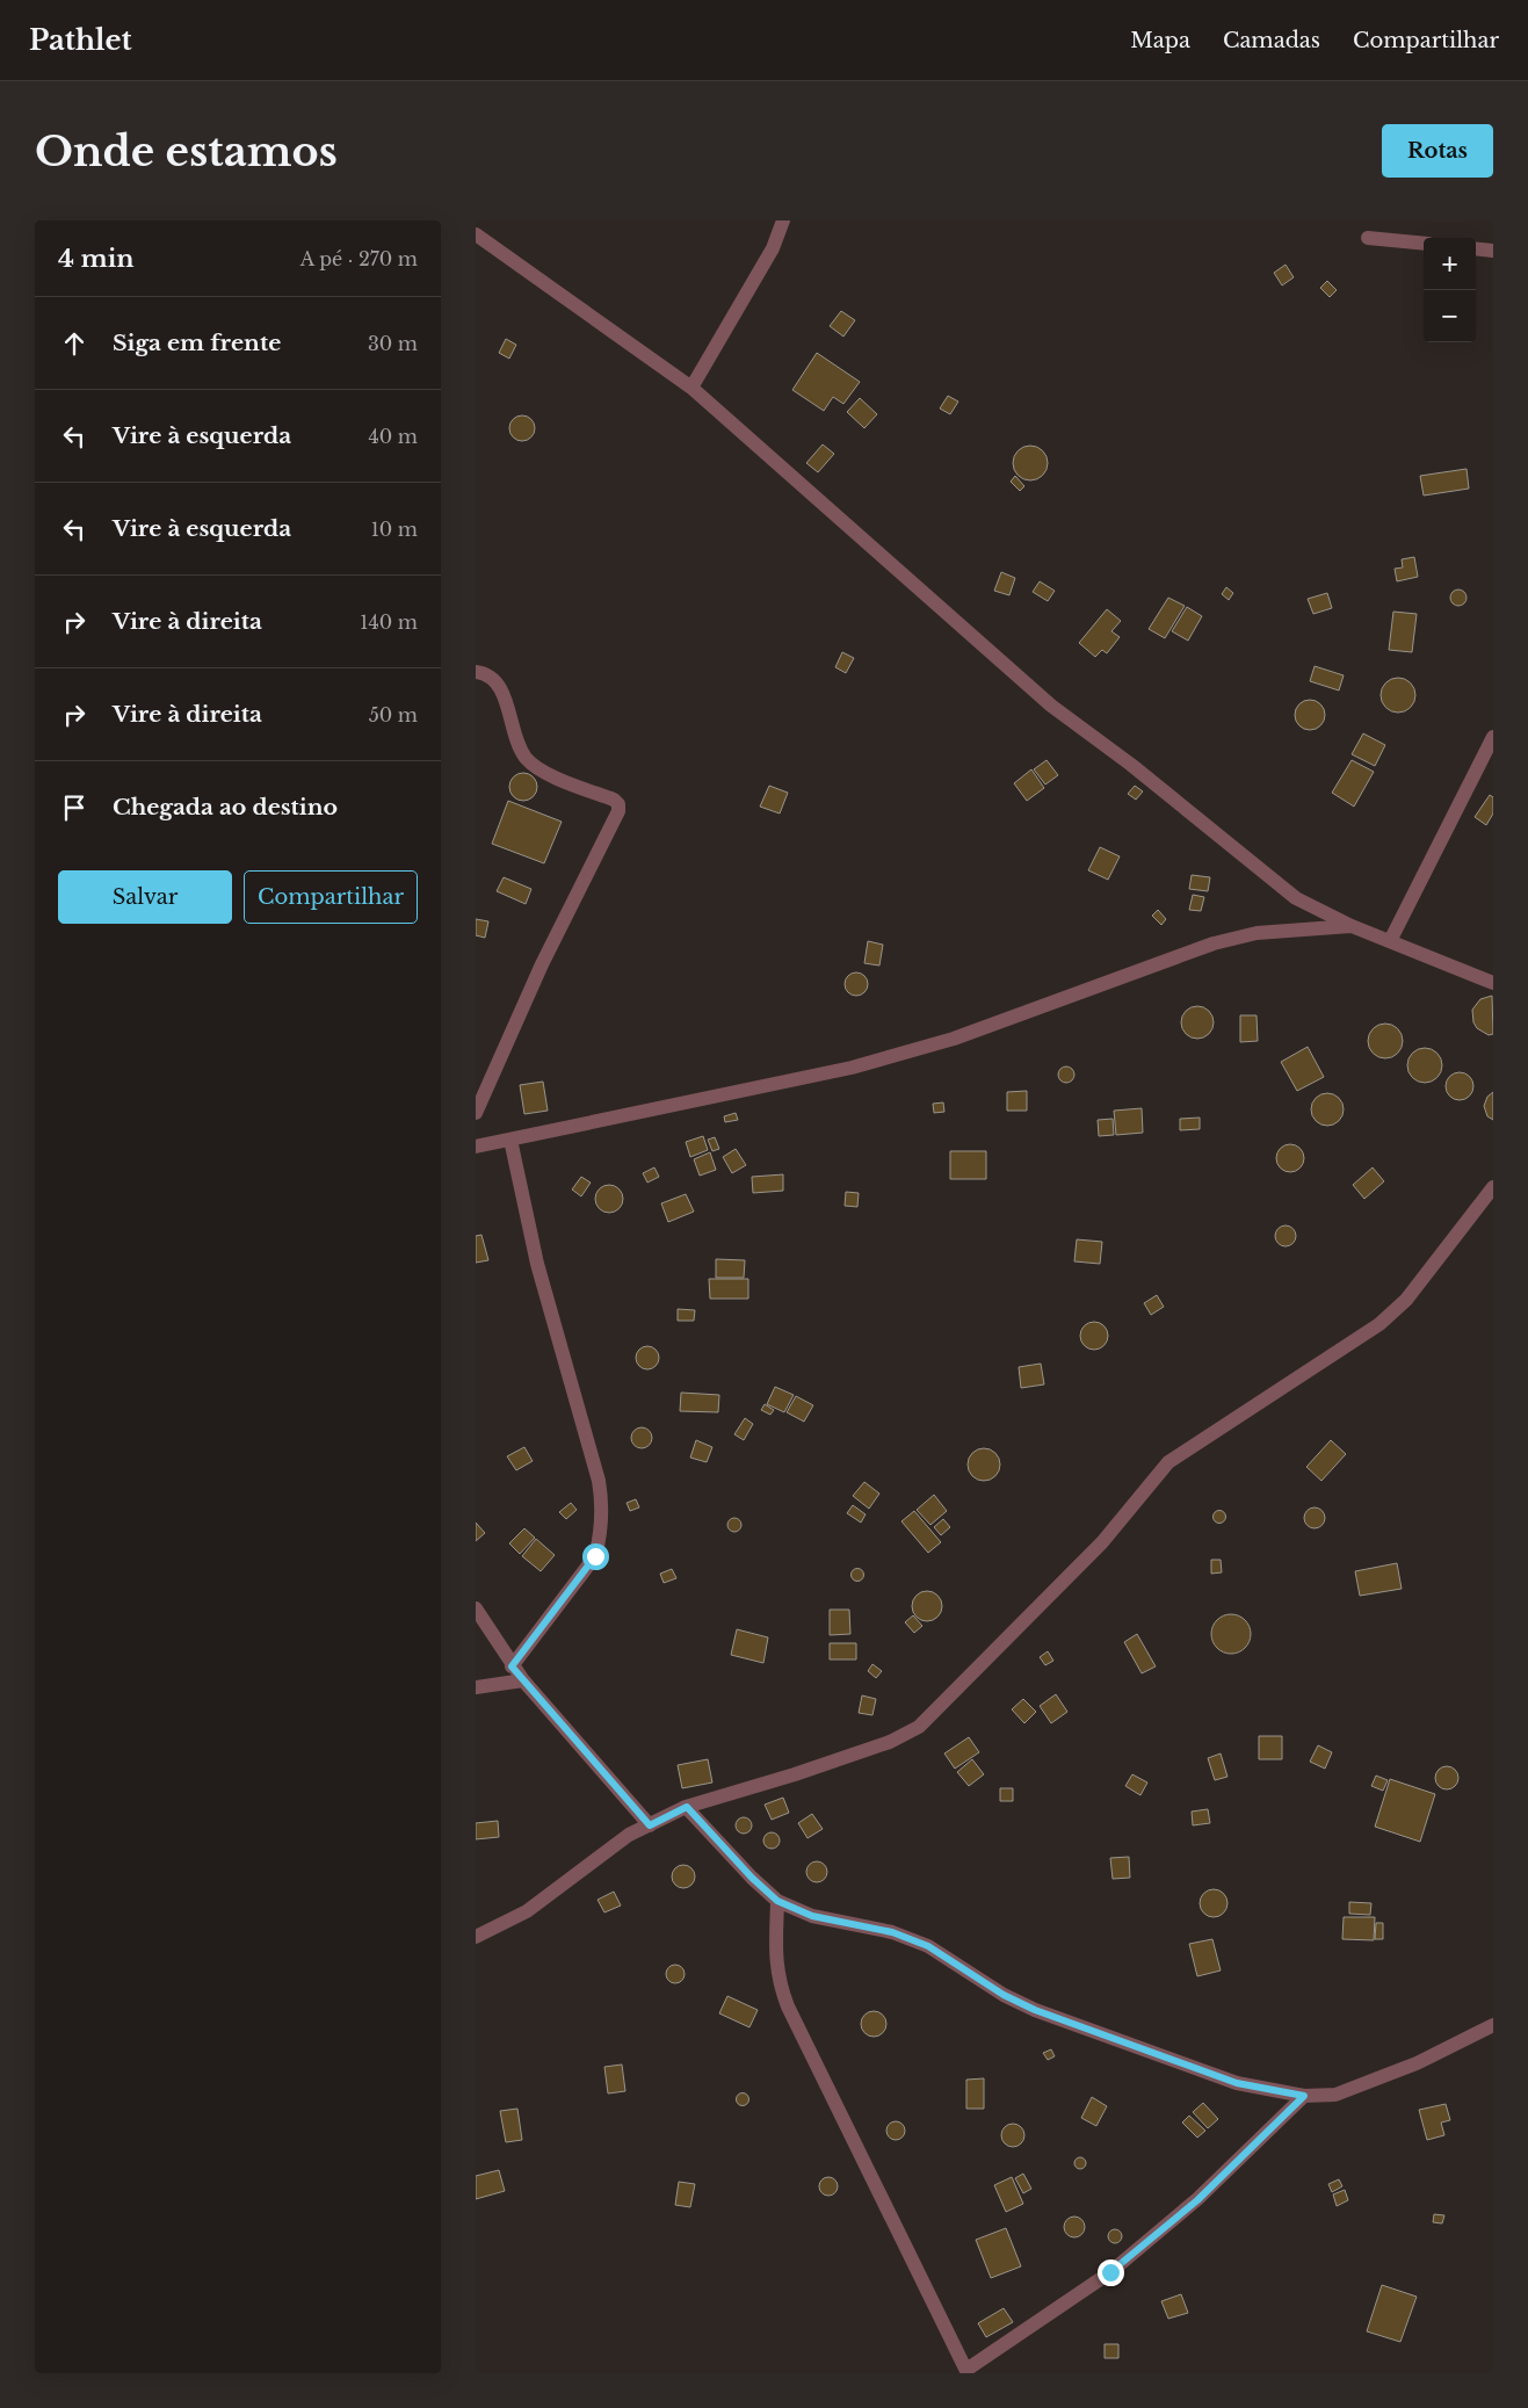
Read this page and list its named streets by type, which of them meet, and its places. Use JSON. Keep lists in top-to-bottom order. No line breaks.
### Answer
{"page":{"header":"Pathlet","nav":["Mapa","Camadas","Compartilhar"],"buttons":["Rotas",["Salvar","Compartilhar"]],"title":"Onde estamos","heading":["4 min","A pé · 270 m"],"map_buttons":["+","−"],"list":[["Siga em frente","30 m"],["Vire à esquerda","40 m"],["Vire à esquerda","10 m"],["Vire à direita","140 m"],["Vire à direita","50 m"],"Chegada ao destino"]}}
